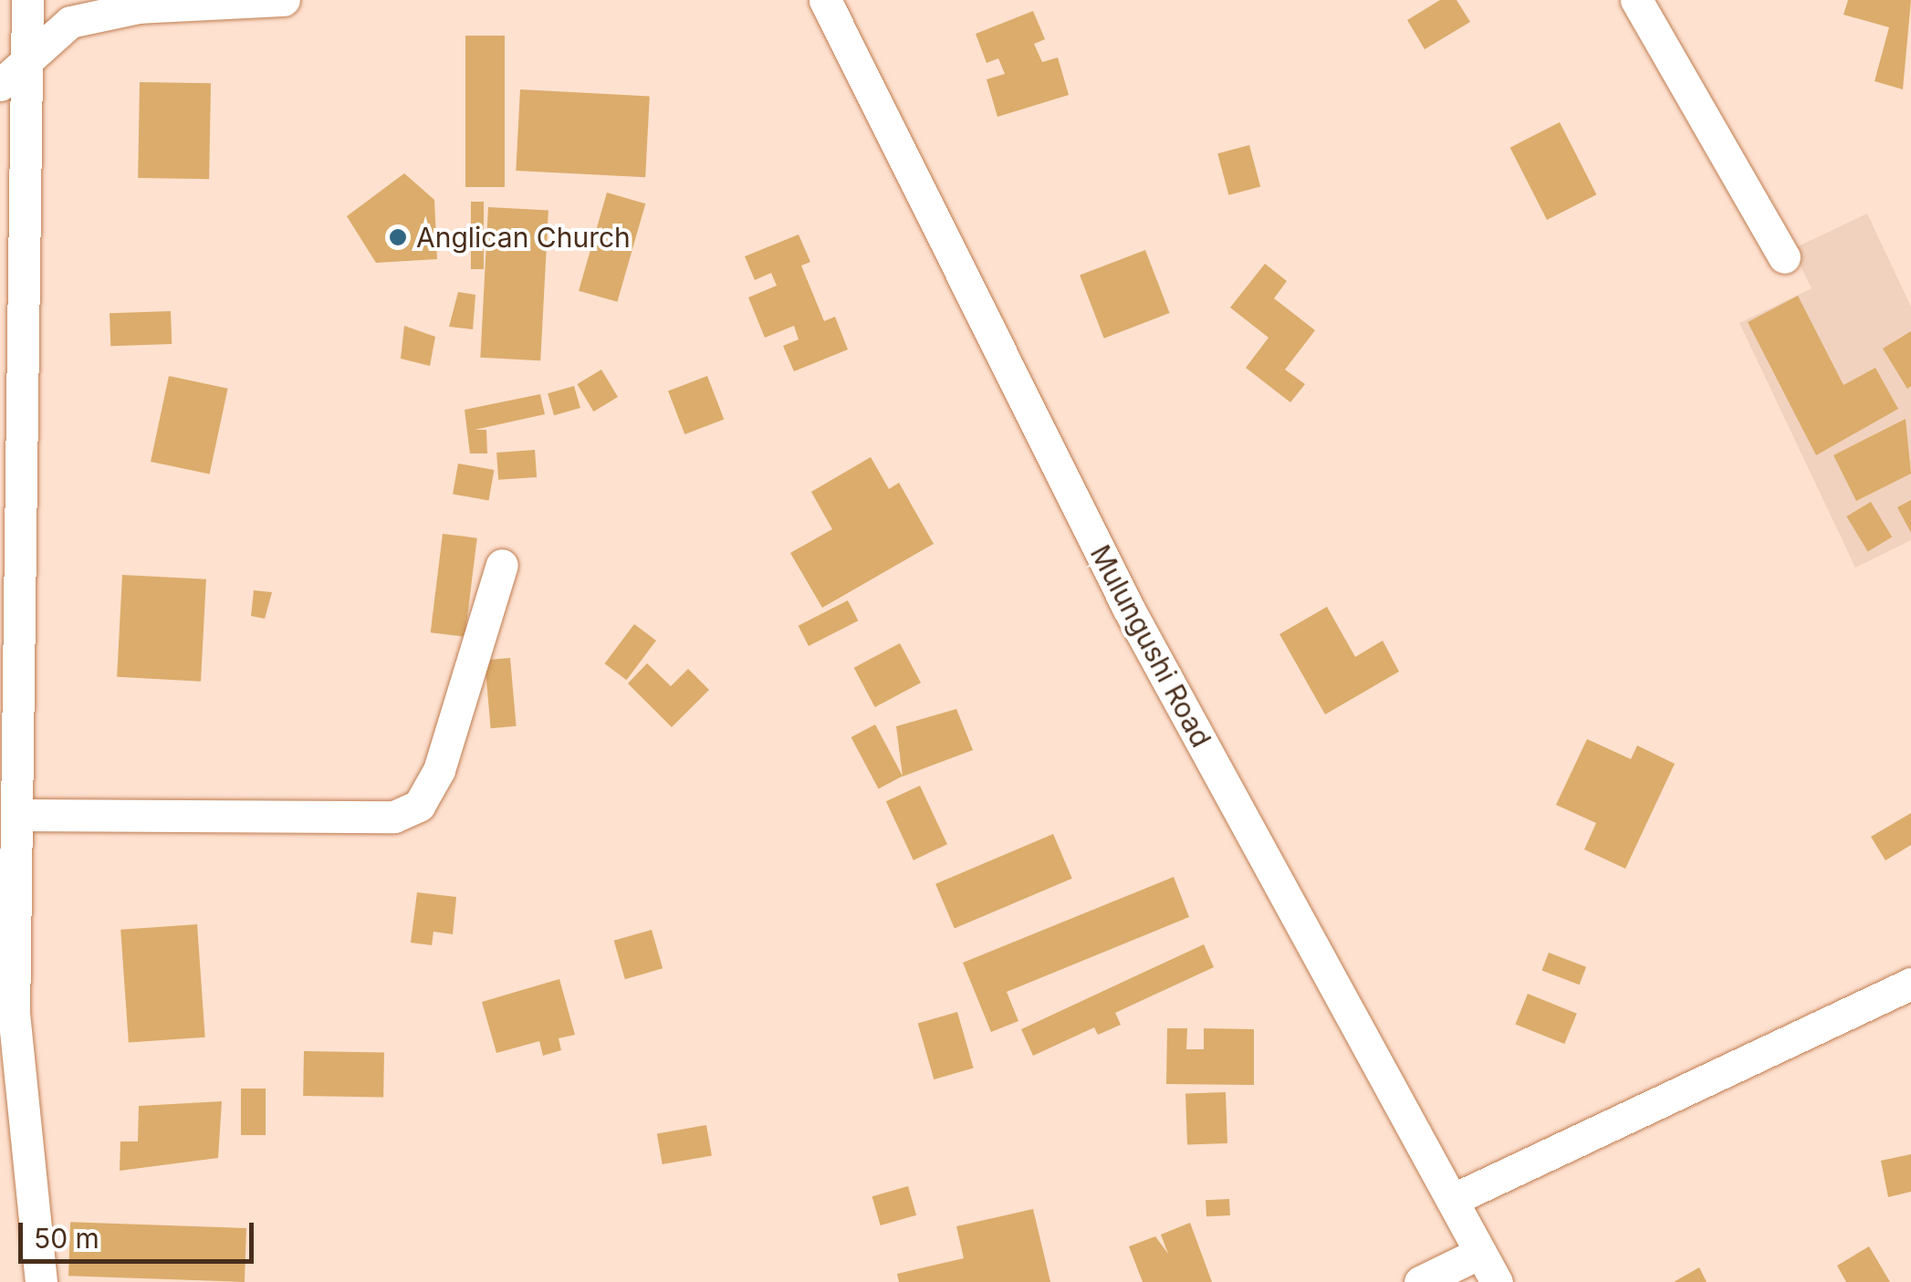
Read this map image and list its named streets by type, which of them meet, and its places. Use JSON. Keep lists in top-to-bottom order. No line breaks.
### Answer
{"streets":{"street":["Mulungushi Road"]},"places":["Anglican Church"],"scale_bar":"50 m"}
